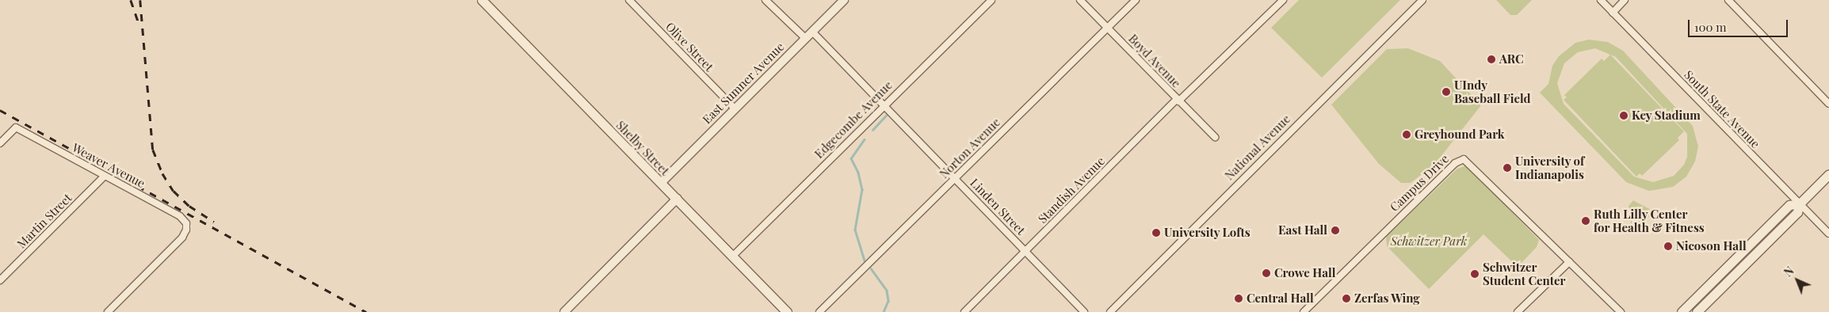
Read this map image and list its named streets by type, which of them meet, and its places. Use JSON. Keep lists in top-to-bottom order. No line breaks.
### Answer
{"streets":{"main road":["Shelby Street"],"street":["Olive Street","Boyd Avenue","East Sumner Avenue","South State Avenue","Edgecombe Avenue","National Avenue","Norton Avenue","Weaver Avenue","Campus Drive","Standish Avenue","Linden Street","Martin Street"]},"crossings":[["Olive Street","East Sumner Avenue"],["Boyd Avenue","Norton Avenue"],["Boyd Avenue","Standish Avenue"],["East Sumner Avenue","Shelby Street"],["East Sumner Avenue","Linden Street"],["Edgecombe Avenue","Shelby Street"],["Edgecombe Avenue","Linden Street"],["Norton Avenue","Linden Street"],["Weaver Avenue","Martin Street"],["Standish Avenue","Linden Street"]],"parks":["Schwitzer Park"],"places":["ARC","UIndy Baseball Field","Key Stadium","Greyhound Park","University of Indianapolis","Ruth Lilly Center for Health & Fitness","East Hall","University Lofts","Nicoson Hall","Crowe Hall","Schwitzer Student Center","Central Hall","Zerfas Wing"],"scale_bar":"100 m","north":"top left"}
